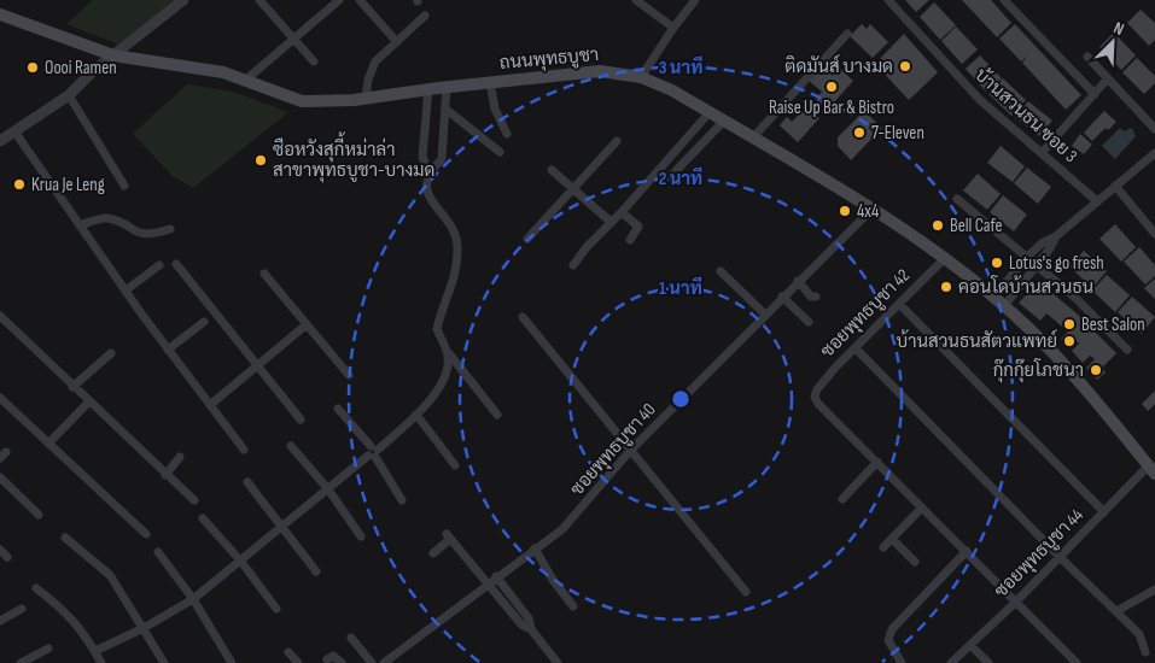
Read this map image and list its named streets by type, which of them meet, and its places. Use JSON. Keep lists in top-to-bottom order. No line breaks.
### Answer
{"streets":{"main road":["ถนนพุทธบูชา"],"street":["บ้านสวนธน ซอย 3","ซอยพุทธบูชา 42","ซอยพุทธบูชา 40","ซอยพุทธบูชา 44"]},"crossings":[["ถนนพุทธบูชา","ซอยพุทธบูชา 42"],["ถนนพุทธบูชา","ซอยพุทธบูชา 40"],["ถนนพุทธบูชา","ซอยพุทธบูชา 44"]],"places":["ติดมันส์ บางมด","Oooi Ramen","Raise Up Bar & Bistro","7-Eleven","ซือหวังสุกี้หม่าล่า สาขาพุทธบูชา-บางมด","Krua Je Leng","4x4","Bell Cafe","Lotus's go fresh","คอนโดบ้านสวนธน","Best Salon","บ้านสวนธนสัตวแพทย์","กุ๊กกุ๊ยโภชนา"],"north":"top right","rings":["3 นาที","2 นาที","1 นาที"]}
